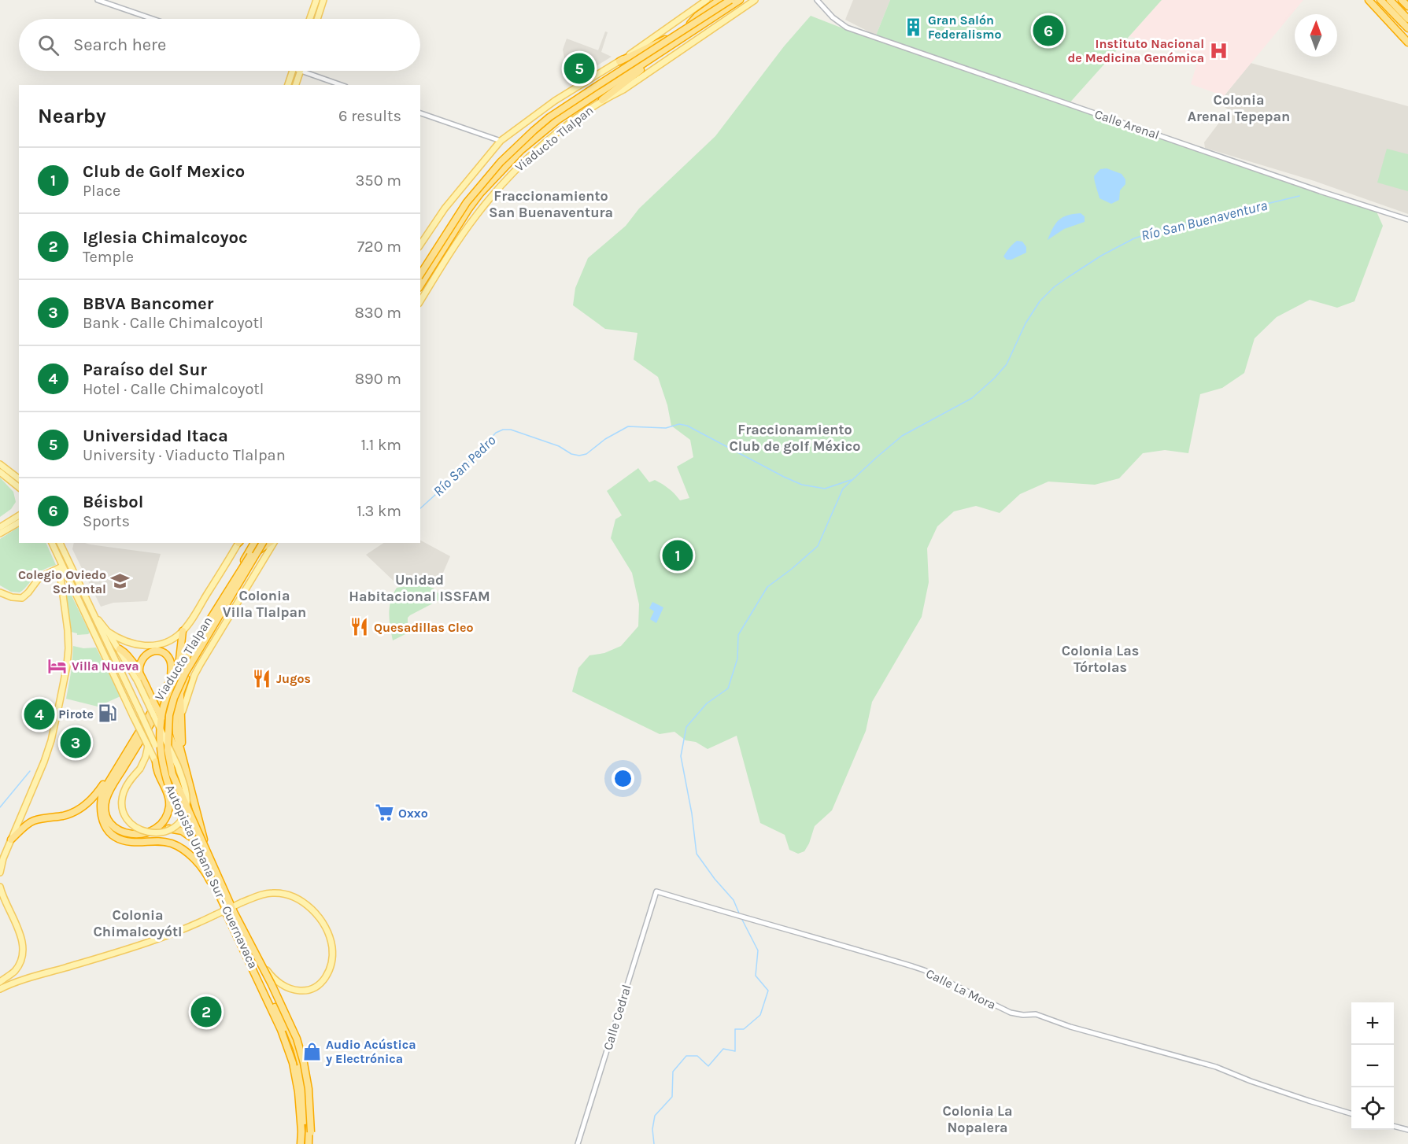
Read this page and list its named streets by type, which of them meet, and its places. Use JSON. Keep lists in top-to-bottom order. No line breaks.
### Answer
{"streets":{"highway":["Viaducto Tlalpan","Autopista Urbana Sur - Cuernavaca"],"street":["Calle Arenal","Calle La Mora","Calle Cedral"]},"crossings":[["Calle La Mora","Calle Cedral"]],"districts":["Colonia Arenal Tepepan","Fraccionamiento San Buenaventura","Fraccionamiento Club de golf México","Unidad Habitacional ISSFAM","Colonia Villa Tlalpan","Colonia Las Tórtolas","Colonia Chimalcoyótl","Colonia La Nopalera"],"water":["Río San Buenaventura","Río San Pedro"],"places":{"building":["Gran Salón Federalismo"],"hospital":["Instituto Nacional de Medicina Genómica"],"school or university":["Colegio Oviedo Schontal"],"restaurant":["Quesadillas Cleo","Jugos"],"hotel":["Villa Nueva"],"fuel station":["Pirote"],"supermarket":["Oxxo"],"shop":["Audio Acústica y Electrónica"]},"north":"top","page":{"pins":["6","5","1","4","3","2"],"search":"Search here","heading":["Nearby","6 results"],"list":[{"mark":"1","name":"Club de Golf Mexico","note":"Place","value":"350 m"},{"mark":"2","name":"Iglesia Chimalcoyoc","note":"Temple","value":"720 m"},{"mark":"3","name":"BBVA Bancomer","note":"Bank · Calle Chimalcoyotl","value":"830 m"},{"mark":"4","name":"Paraíso del Sur","note":"Hotel · Calle Chimalcoyotl","value":"890 m"},{"mark":"5","name":"Universidad Itaca","note":"University · Viaducto Tlalpan","value":"1.1 km"},{"mark":"6","name":"Béisbol","note":"Sports","value":"1.3 km"}],"map_buttons":["+","−"]}}
